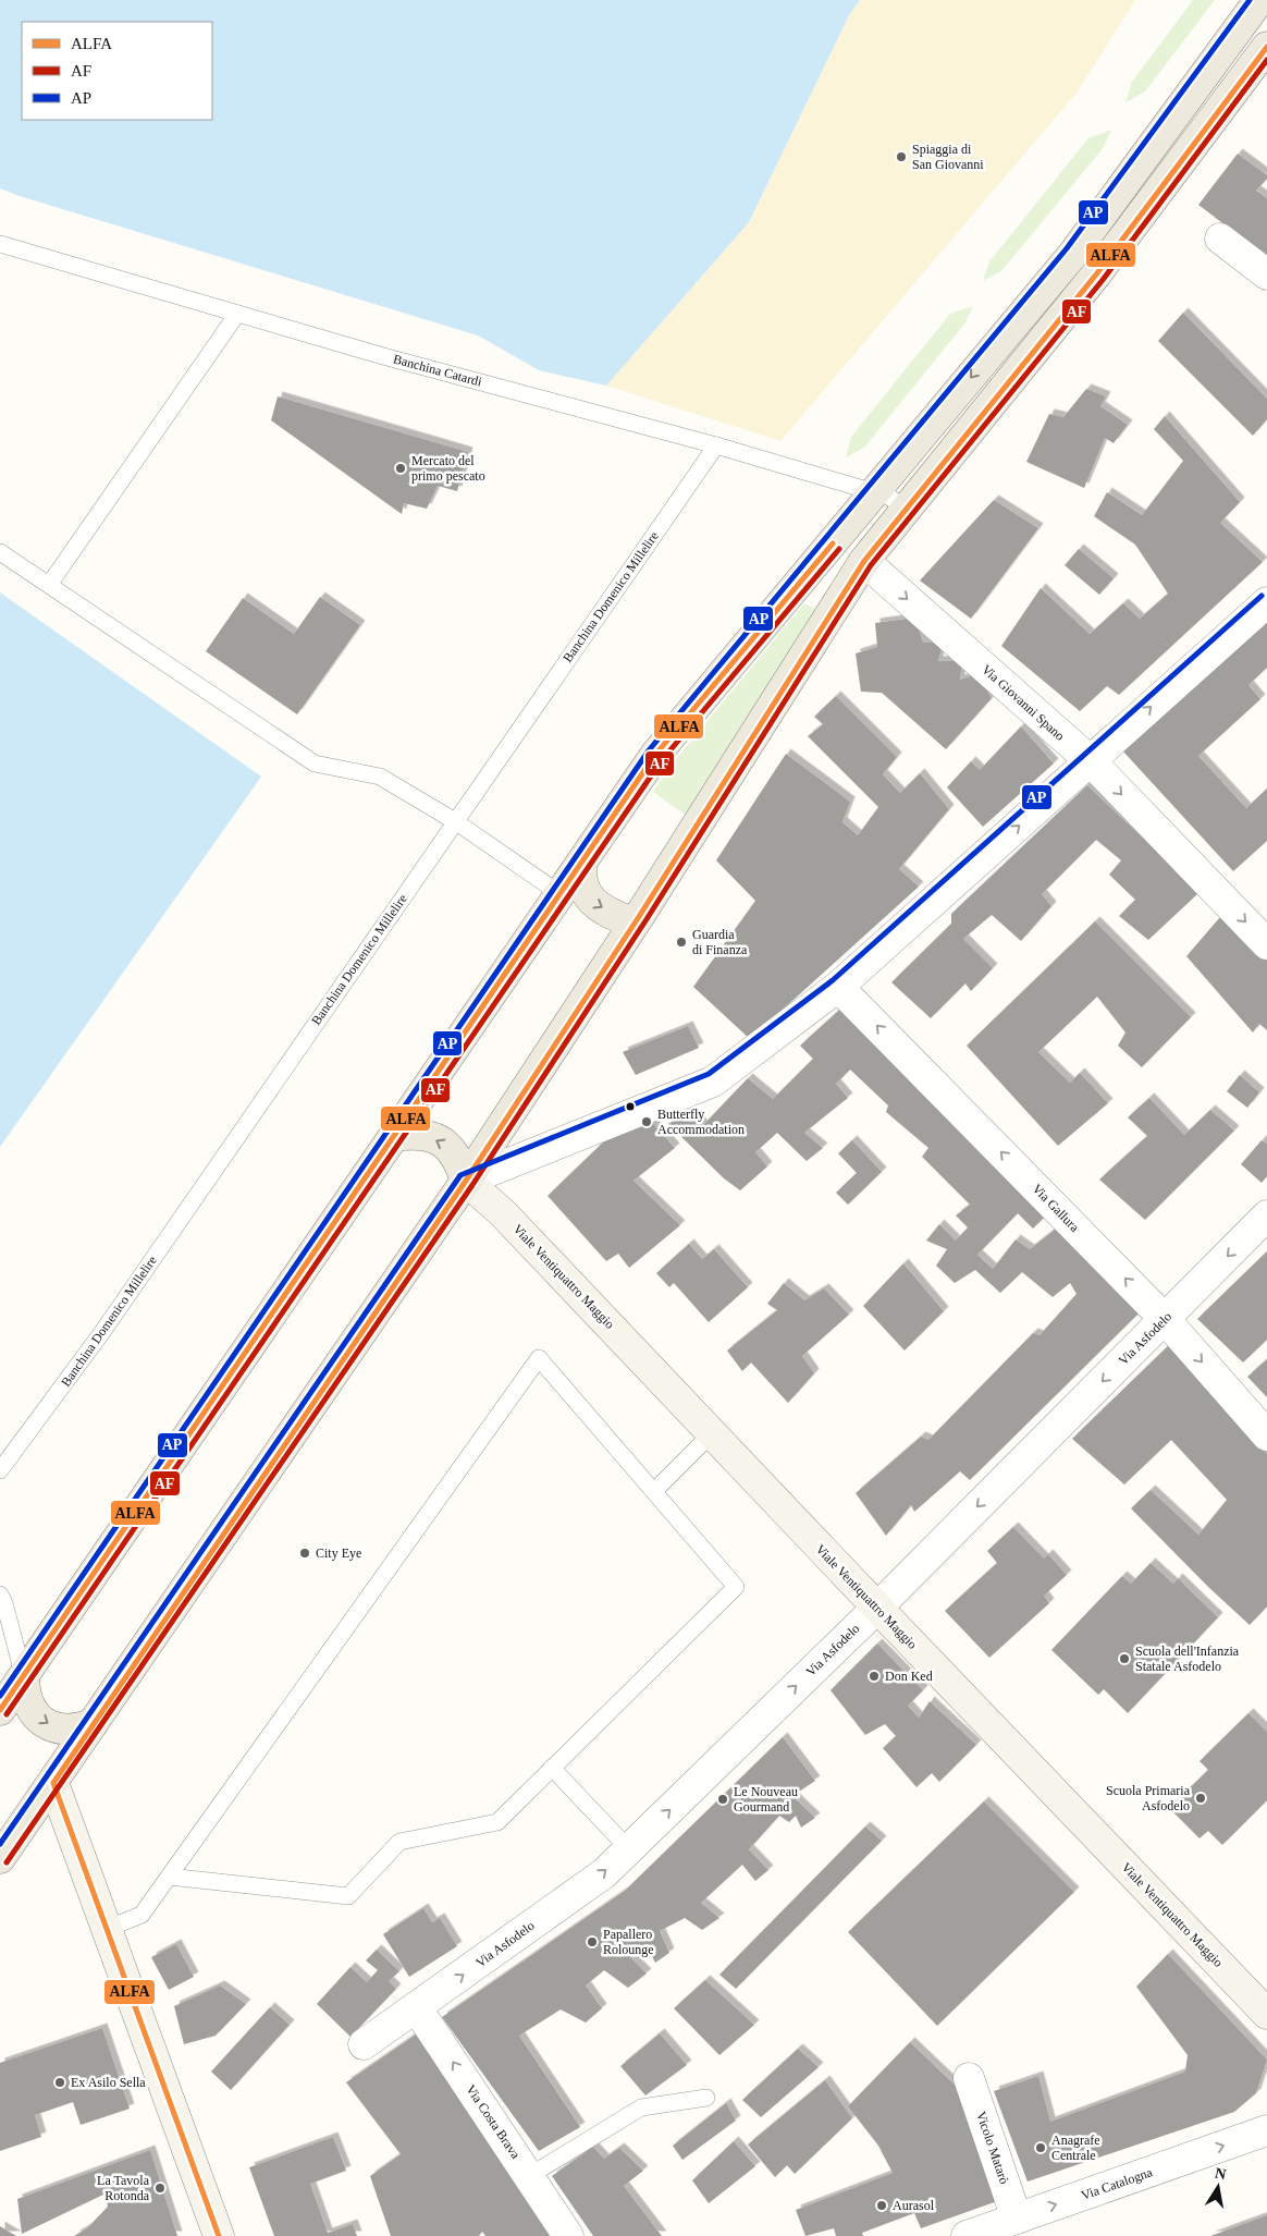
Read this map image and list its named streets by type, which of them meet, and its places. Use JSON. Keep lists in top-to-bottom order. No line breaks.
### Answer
{"streets":{"street":["Via Giovanni Spano","Via Gallura","Viale Ventiquattro Maggio","Via Asfodelo","Via Costa Brava","Vicolo Matarò","Via Catalogna"],"lane":["Banchina Catardi","Banchina Domenico Millelire"]},"crossings":[["Banchina Catardi","Banchina Domenico Millelire"],["Via Gallura","Via Asfodelo"],["Viale Ventiquattro Maggio","Via Asfodelo"],["Via Asfodelo","Via Costa Brava"],["Vicolo Matarò","Via Catalogna"]],"one_way":["Via Giovanni Spano","Via Costa Brava","Via Catalogna"],"places":["Spiaggia di San Giovanni","Mercato del primo pescato","Guardia di Finanza","Butterfly Accommodation","City Eye","Scuola dell'Infanzia Statale Asfodelo","Don Ked","Scuola Primaria Asfodelo","Le Nouveau Gourmand","Papallero Rolounge","Ex Asilo Sella","Anagrafe Centrale","La Tavola Rotonda","Aurasol"],"lines":["transit line AP","transit line ALFA","transit line AF"],"legend":["ALFA","AF","AP"],"north":"top"}
